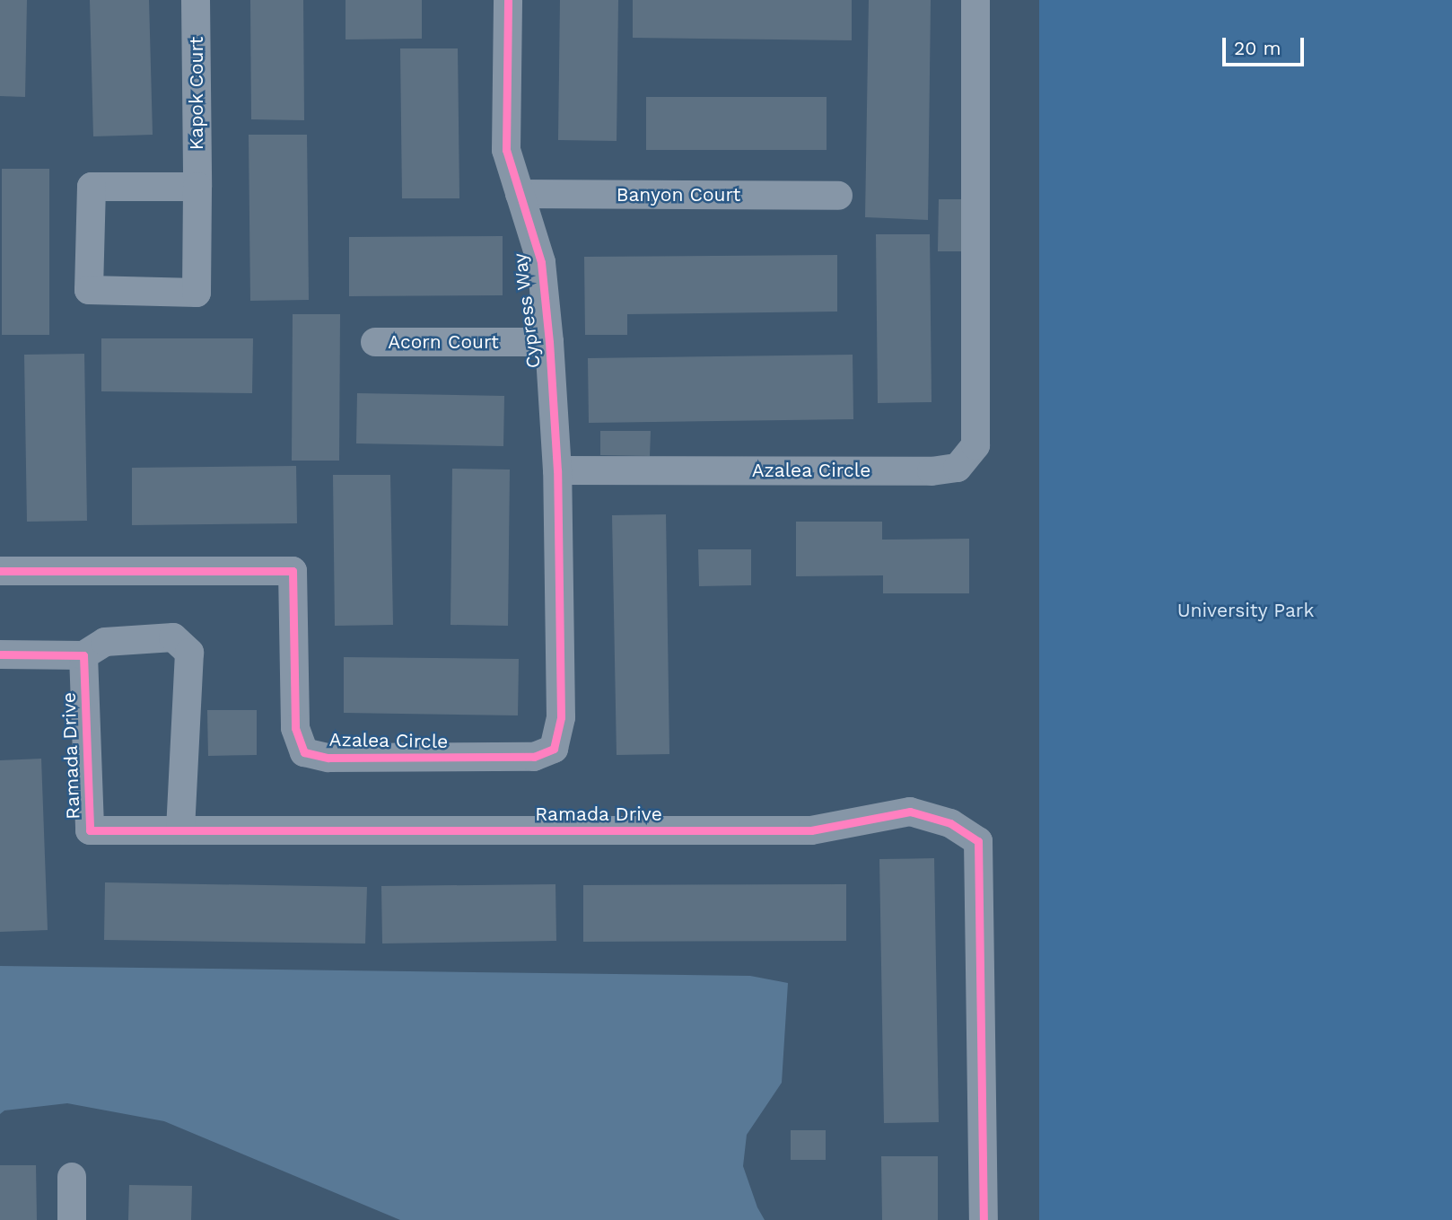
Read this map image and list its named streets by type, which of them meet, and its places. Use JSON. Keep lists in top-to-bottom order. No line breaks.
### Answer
{"streets":{"street":["Kapok Court","Banyon Court","Cypress Way","Acorn Court","Azalea Circle","Ramada Drive"]},"crossings":[["Banyon Court","Cypress Way"],["Cypress Way","Acorn Court"],["Cypress Way","Azalea Circle"]],"parks":["University Park"],"scale_bar":"20 m"}
